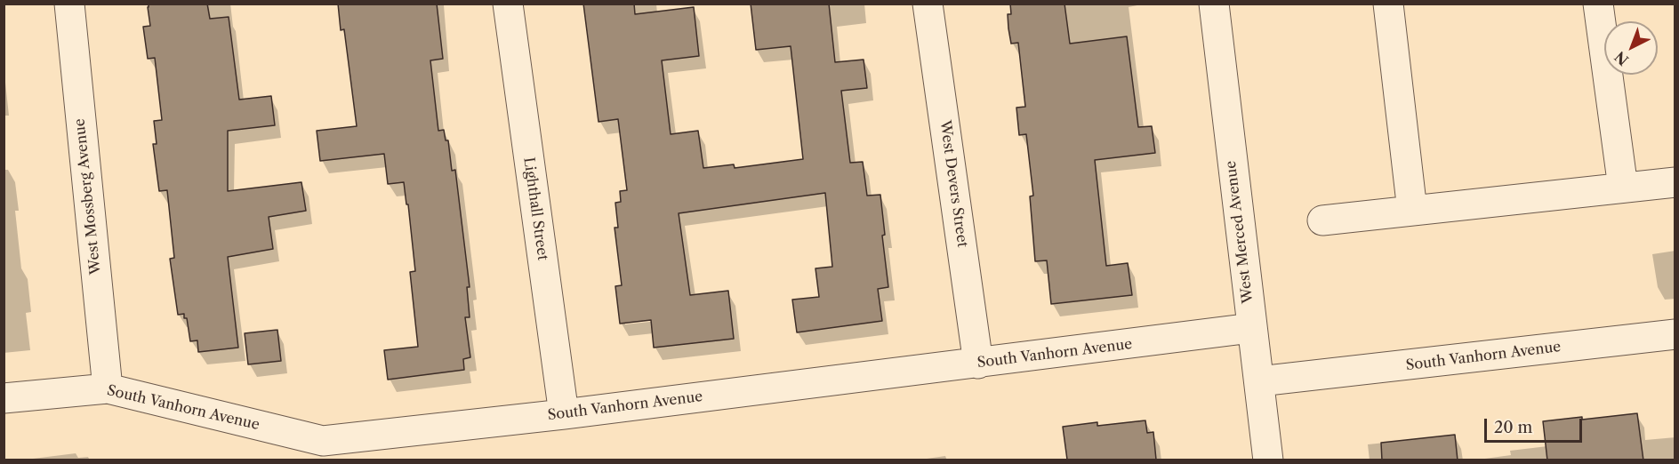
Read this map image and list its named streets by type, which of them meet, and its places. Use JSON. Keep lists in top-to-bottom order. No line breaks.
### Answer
{"streets":{"street":["West Devers Street","West Mossberg Avenue","Lighthall Street","West Merced Avenue","South Vanhorn Avenue"]},"crossings":[["West Devers Street","South Vanhorn Avenue"],["West Mossberg Avenue","South Vanhorn Avenue"],["Lighthall Street","South Vanhorn Avenue"],["West Merced Avenue","South Vanhorn Avenue"]],"scale_bar":"20 m","north":"bottom left"}
